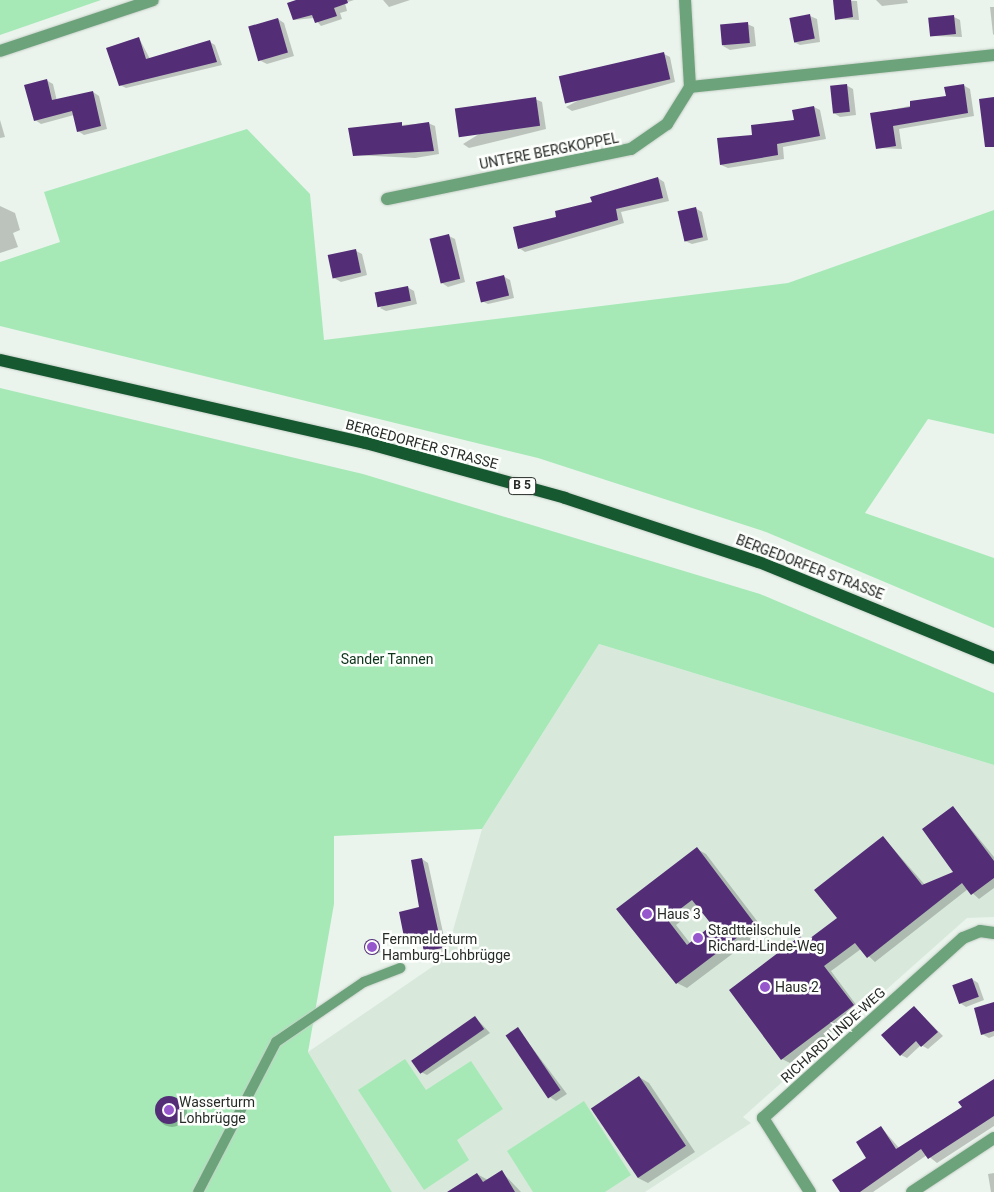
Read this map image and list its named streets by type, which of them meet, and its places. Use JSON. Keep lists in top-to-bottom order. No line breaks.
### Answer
{"streets":{"main road":["BERGEDORFER STRASSE","B 5"],"street":["UNTERE BERGKOPPEL","RICHARD-LINDE-WEG"]},"parks":["Sander Tannen"],"places":["Haus 3","Stadtteilschule Richard-Linde-Weg","Fernmeldeturm Hamburg-Lohbrügge","Haus 2","Wasserturm Lohbrügge"]}
